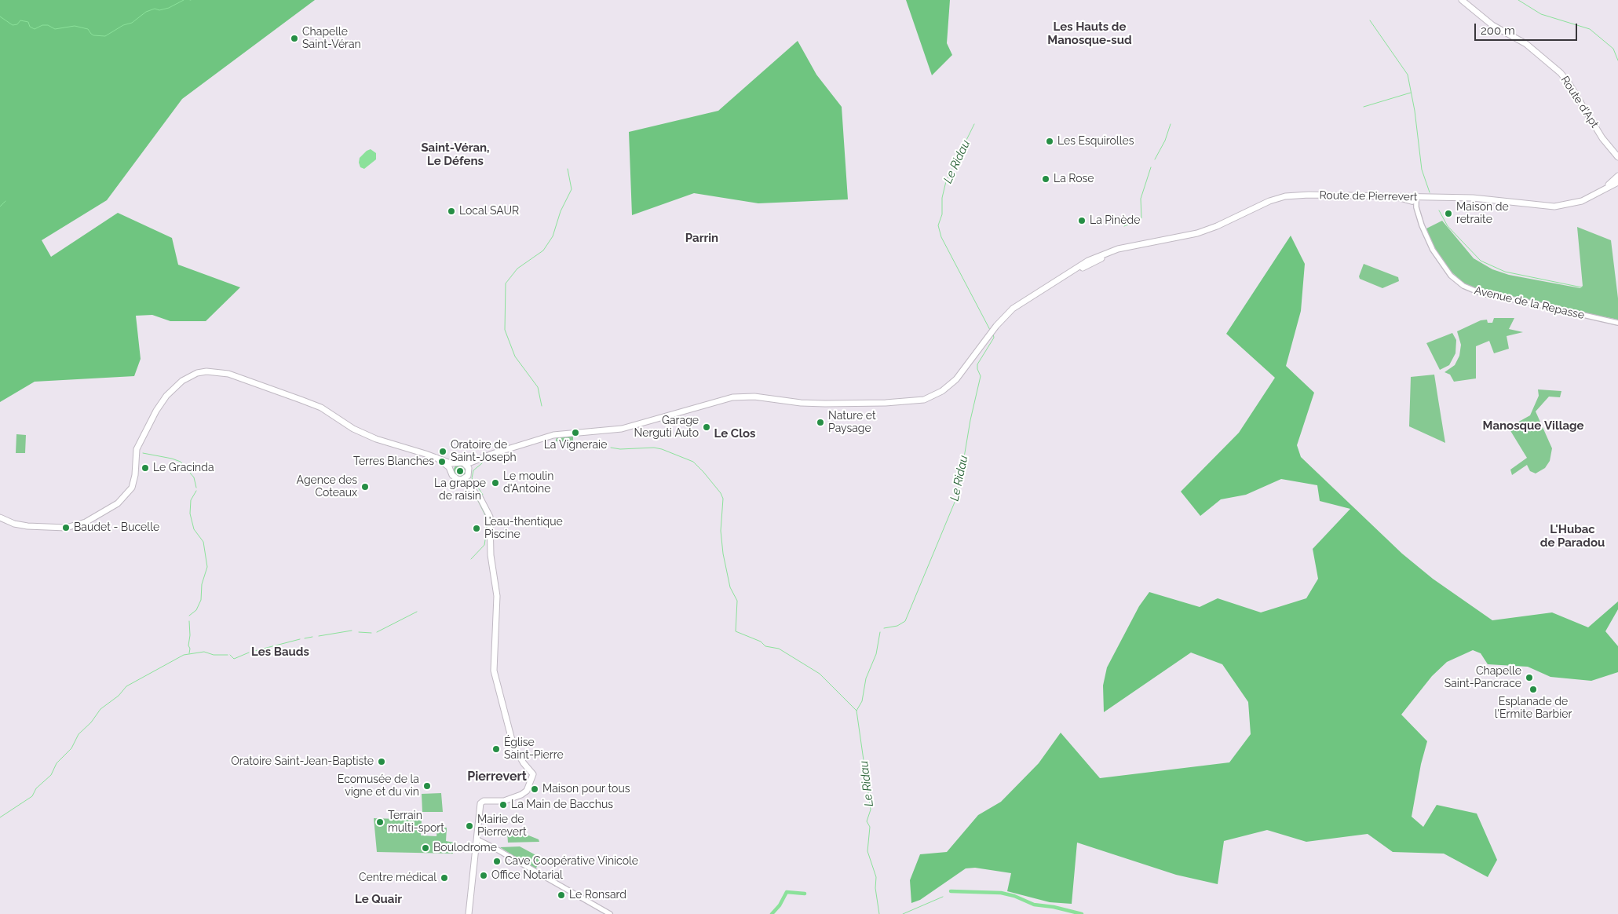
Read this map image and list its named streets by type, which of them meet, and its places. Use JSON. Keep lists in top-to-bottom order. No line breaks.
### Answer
{"streets":{"main road":["Route d'Apt","Route de Pierrevert"],"street":["Avenue de la Repasse"]},"crossings":[["Route de Pierrevert","Avenue de la Repasse"]],"districts":["Les Hauts de Manosque-sud","Saint-Véran, Le Défens","Parrin","Manosque Village","Le Clos","L'Hubac de Paradou","Les Bauds","Pierrevert","Le Quair"],"water":["Le Ridau"],"places":["Chapelle Saint-Véran","Les Esquirolles","La Rose","Local SAUR","Maison de retraite","La Pinède","Nature et Paysage","Garage Nerguti Auto","La Vigneraie","Oratoire de Saint-Joseph","Terres Blanches","Le Gracinda","La grappe de raisin","Le moulin d'Antoine","Agence des Coteaux","Baudet - Bucelle","L’eau-thentique Piscine","Chapelle Saint-Pancrace","Esplanade de l'Ermite Barbier","Église Saint-Pierre","Oratoire Saint-Jean-Baptiste","Ecomusée de la vigne et du vin","Maison pour tous","La Main de Bacchus","Terrain multi-sport","Mairie de Pierrevert","Boulodrome","Cave Coopérative Vinicole","Office Notarial","Centre médical","Le Ronsard"],"scale_bar":"200 m"}
